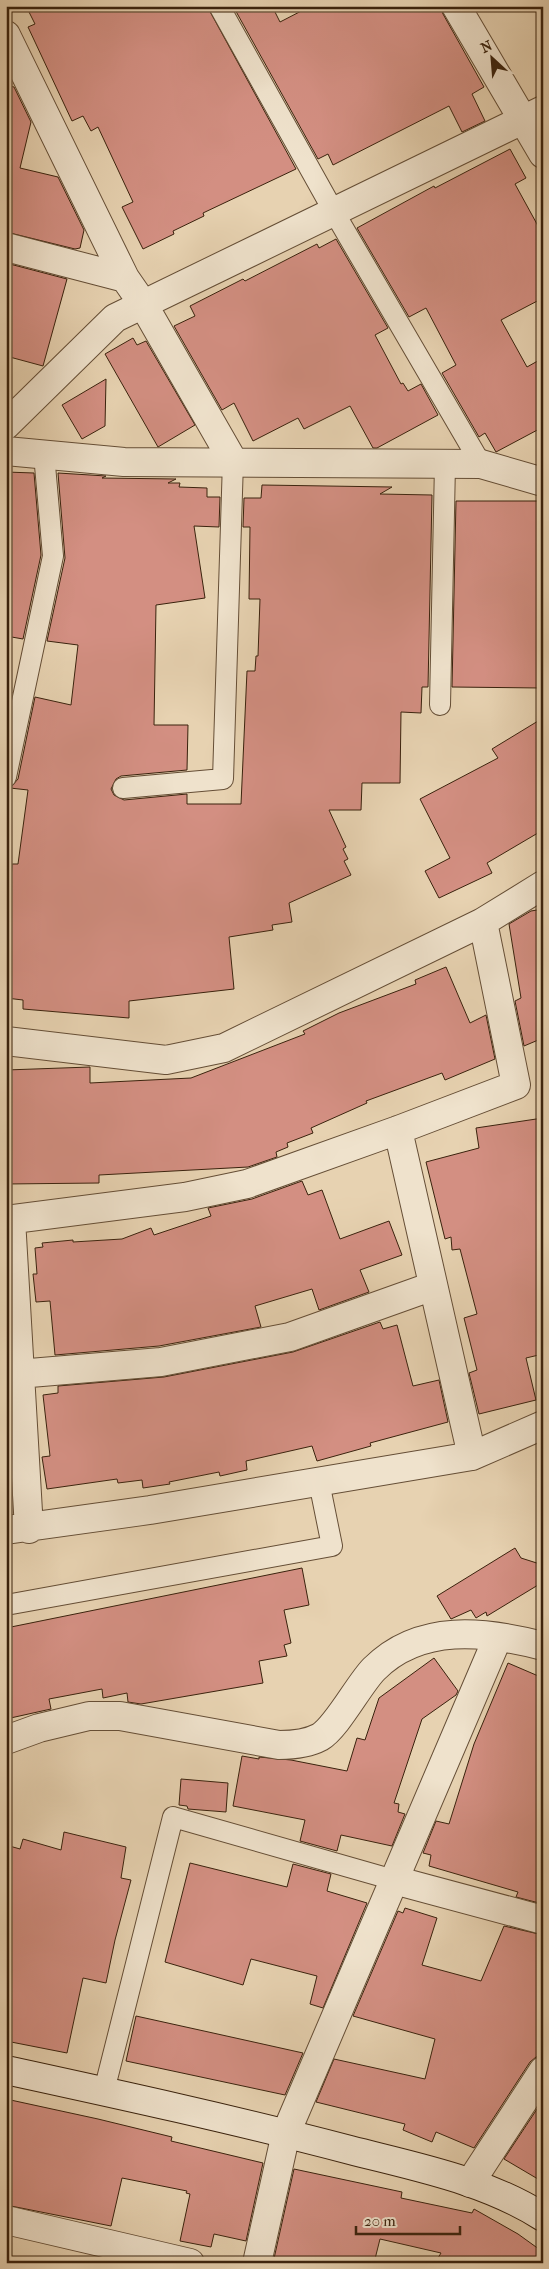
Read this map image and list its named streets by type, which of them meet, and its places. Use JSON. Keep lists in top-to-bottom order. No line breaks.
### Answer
{"scale_bar":"20 m","north":"top left"}
